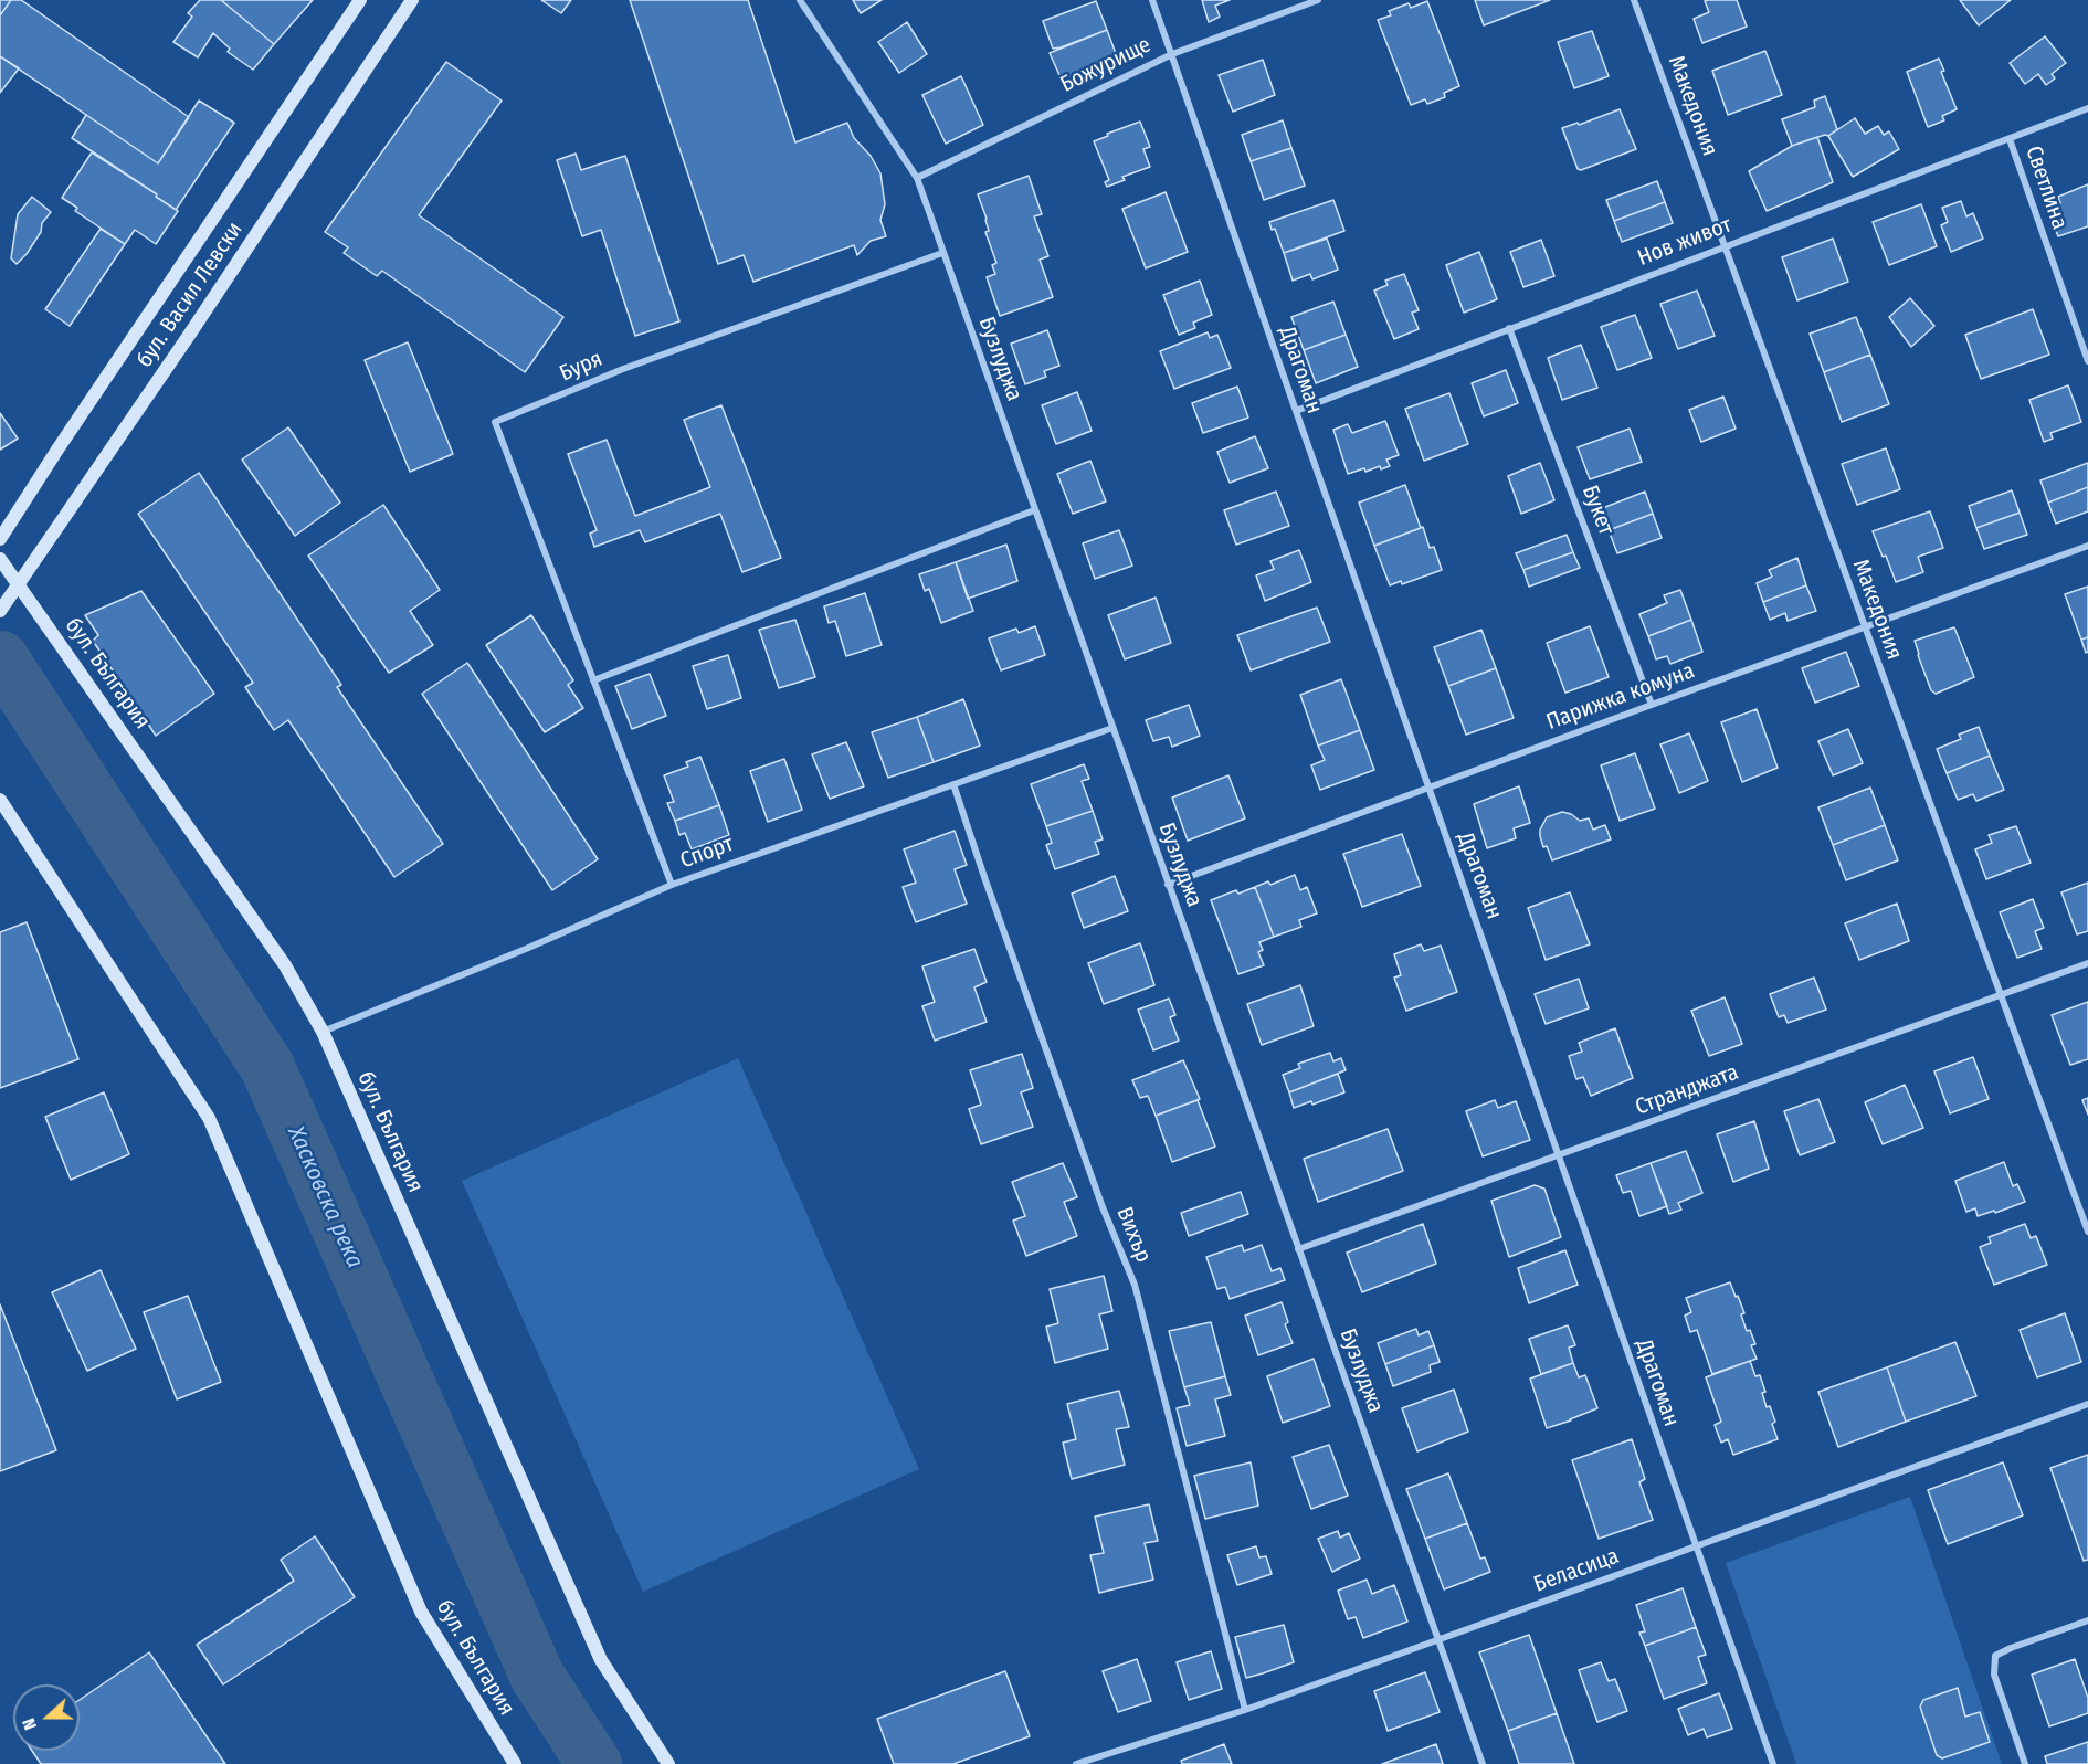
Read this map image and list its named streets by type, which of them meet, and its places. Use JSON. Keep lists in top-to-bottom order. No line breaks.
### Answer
{"streets":{"street":["Божурище","Македония","Светлина","Нов живот","бул. Васил Левски","Бузлуджа","Буря","Драгоман","Букет","бул. България","Парижка комуна","Спорт","Странджата","Вихър","Беласица"]},"crossings":[["Божурище","Бузлуджа"],["Божурище","Драгоман"],["Македония","Нов живот"],["Македония","Парижка комуна"],["Македония","Странджата"],["Светлина","Нов живот"],["Нов живот","Драгоман"],["Нов живот","Букет"],["бул. Васил Левски","бул. България"],["Бузлуджа","Буря"],["Бузлуджа","Парижка комуна"],["Бузлуджа","Спорт"],["Бузлуджа","Странджата"],["Бузлуджа","Беласица"],["Буря","Спорт"],["Драгоман","Парижка комуна"],["Драгоман","Странджата"],["Драгоман","Беласица"],["Букет","Парижка комуна"],["бул. България","Спорт"],["Спорт","Вихър"],["Вихър","Беласица"]],"water":["Хасковска река"],"north":"left"}
